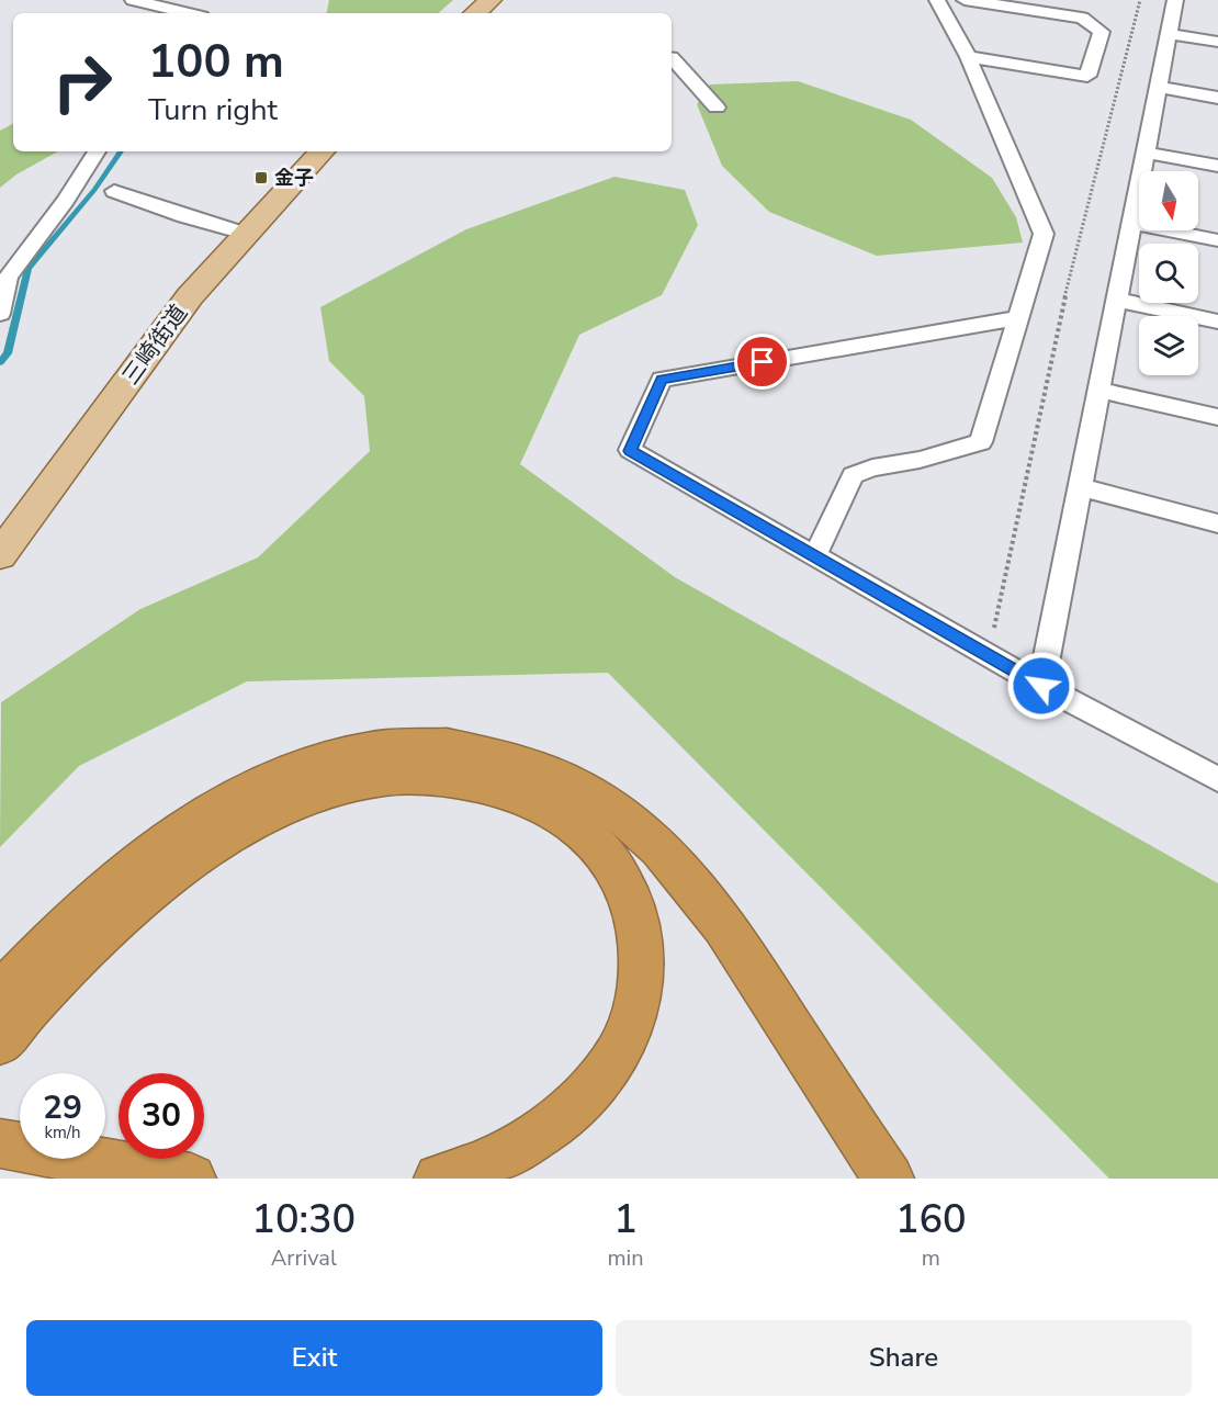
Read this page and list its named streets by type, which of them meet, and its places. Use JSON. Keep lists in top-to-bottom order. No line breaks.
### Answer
{"streets":{"main road":["三崎街道"]},"places":{"transit":["金子"]},"north":"bottom","page":{"turn":["100 m","Turn right"],"speed":"29 km/h","limit":"30","eta":["10:30","Arrival","1","min","160","m"],"buttons":["Exit","Share"]}}
